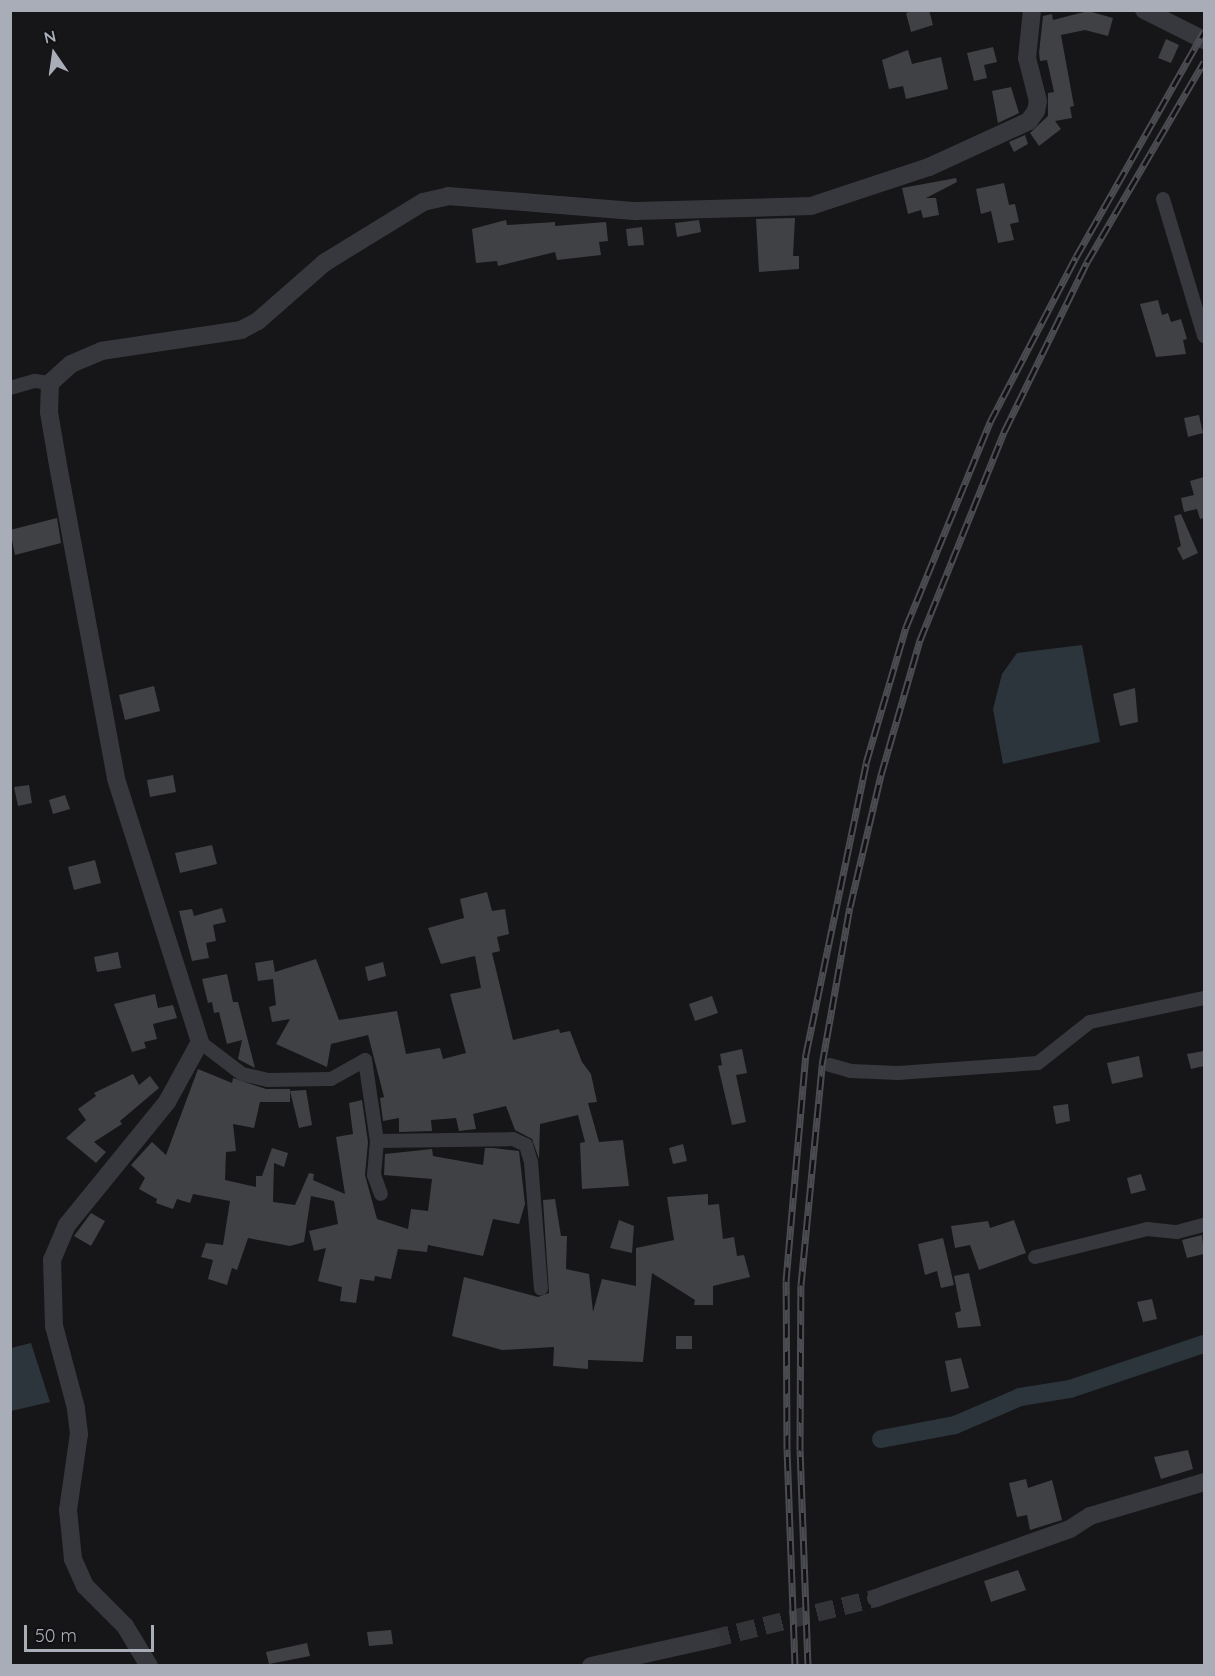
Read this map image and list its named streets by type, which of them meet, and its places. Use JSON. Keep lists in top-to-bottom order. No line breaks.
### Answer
{"scale_bar":"50 m","north":"top"}
